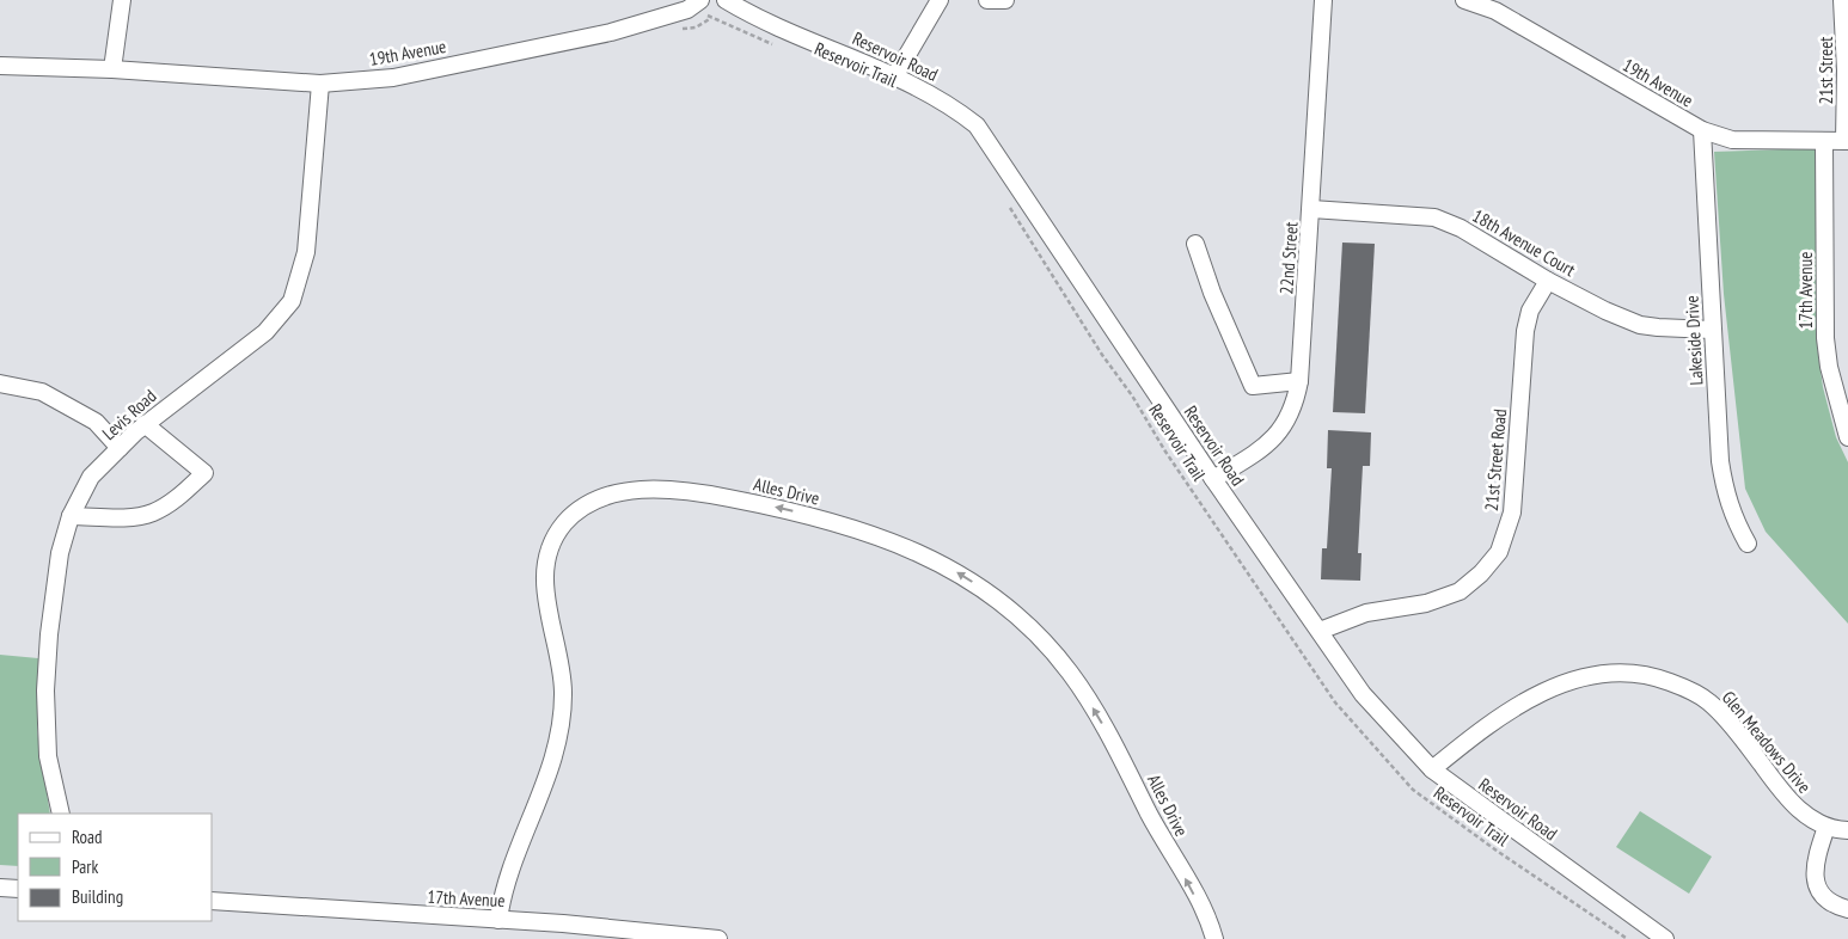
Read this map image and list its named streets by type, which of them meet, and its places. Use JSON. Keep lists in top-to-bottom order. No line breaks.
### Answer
{"streets":{"street":["19th Avenue","Reservoir Road","21st Street","18th Avenue Court","22nd Street","17th Avenue","Lakeside Drive","Levis Road","21st Street Road","Alles Drive","Glen Meadows Drive"],"path":["Reservoir Trail"]},"crossings":[["19th Avenue","21st Street"],["19th Avenue","17th Avenue"],["19th Avenue","Lakeside Drive"],["19th Avenue","Levis Road"],["Reservoir Road","22nd Street"],["Reservoir Road","21st Street Road"],["Reservoir Road","Glen Meadows Drive"],["18th Avenue Court","22nd Street"],["18th Avenue Court","Lakeside Drive"],["18th Avenue Court","21st Street Road"],["17th Avenue","Alles Drive"]],"legend":["Road","Park","Building"]}
